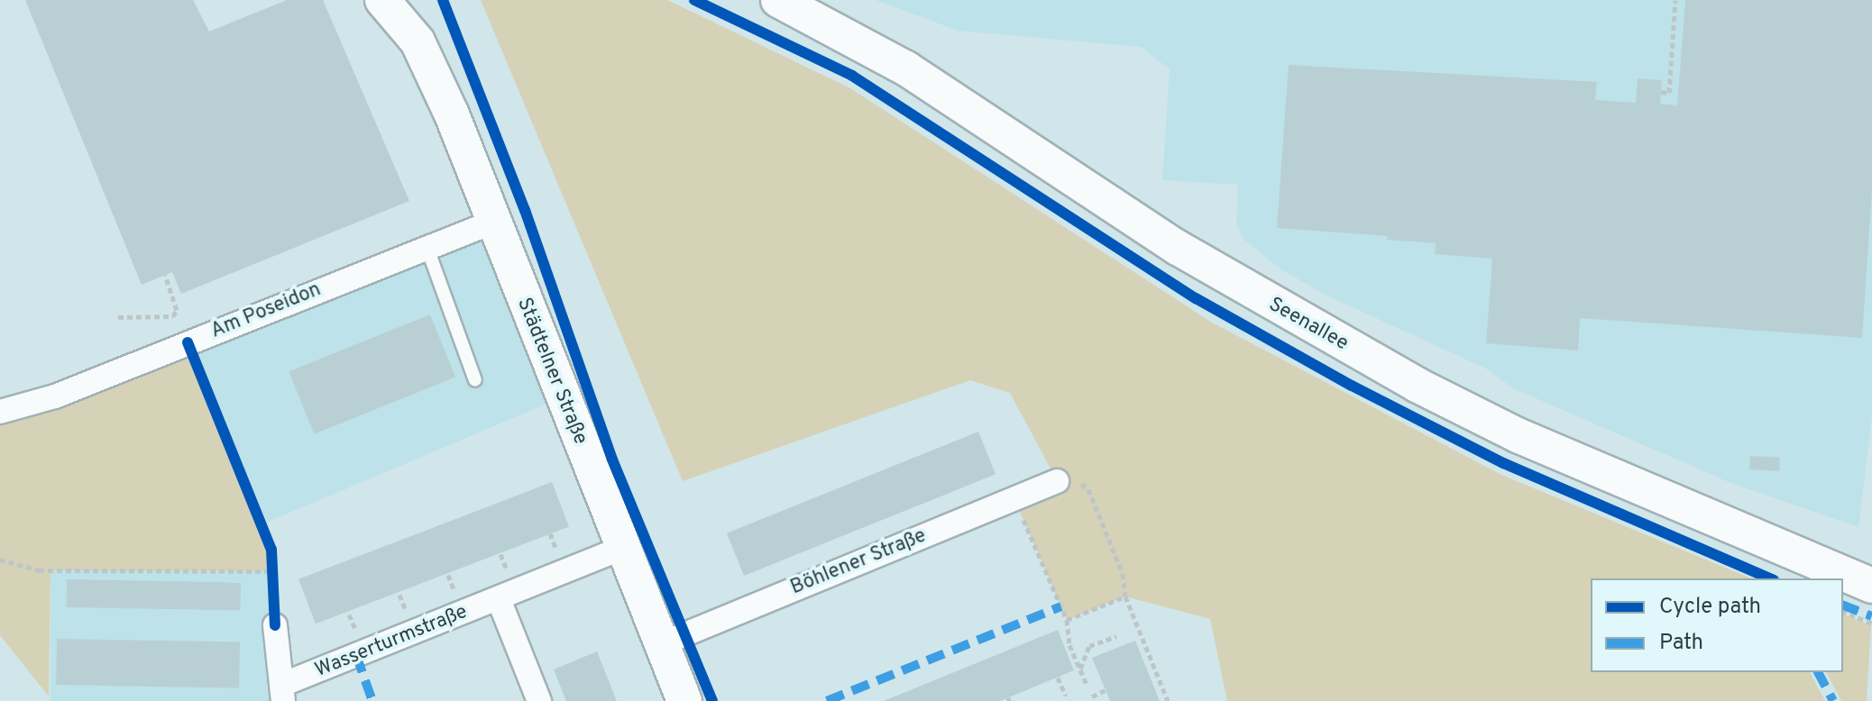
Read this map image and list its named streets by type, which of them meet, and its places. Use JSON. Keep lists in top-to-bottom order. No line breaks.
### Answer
{"streets":{"main road":["Seenallee","Städtelner Straße"],"street":["Am Poseidon","Böhlener Straße","Wasserturmstraße"]},"crossings":[["Am Poseidon","Städtelner Straße"],["Städtelner Straße","Böhlener Straße"],["Städtelner Straße","Wasserturmstraße"]],"legend":["Cycle path","Path"]}
